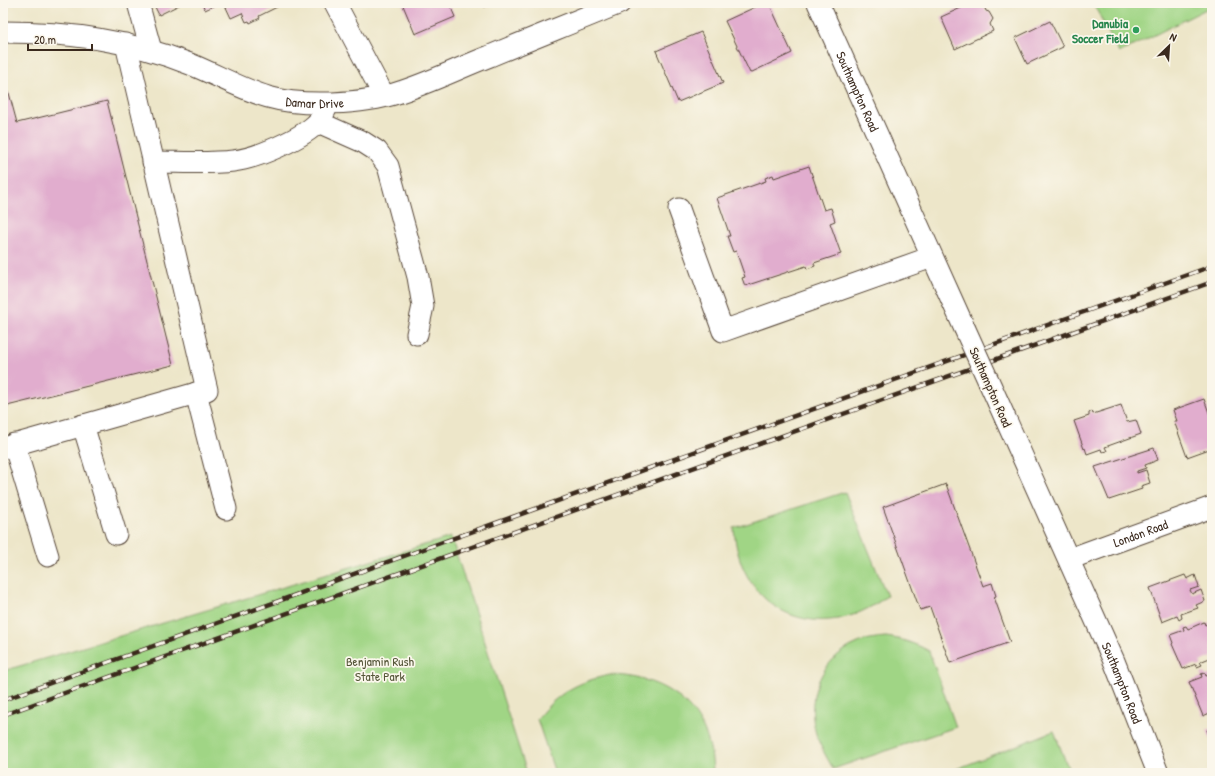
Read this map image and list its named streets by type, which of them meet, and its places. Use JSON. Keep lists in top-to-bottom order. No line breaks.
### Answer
{"streets":{"street":["Southampton Road","Damar Drive","London Road"]},"crossings":[["Southampton Road","London Road"]],"parks":["Benjamin Rush State Park"],"places":["Danubia Soccer Field"],"scale_bar":"20 m","north":"top right"}
